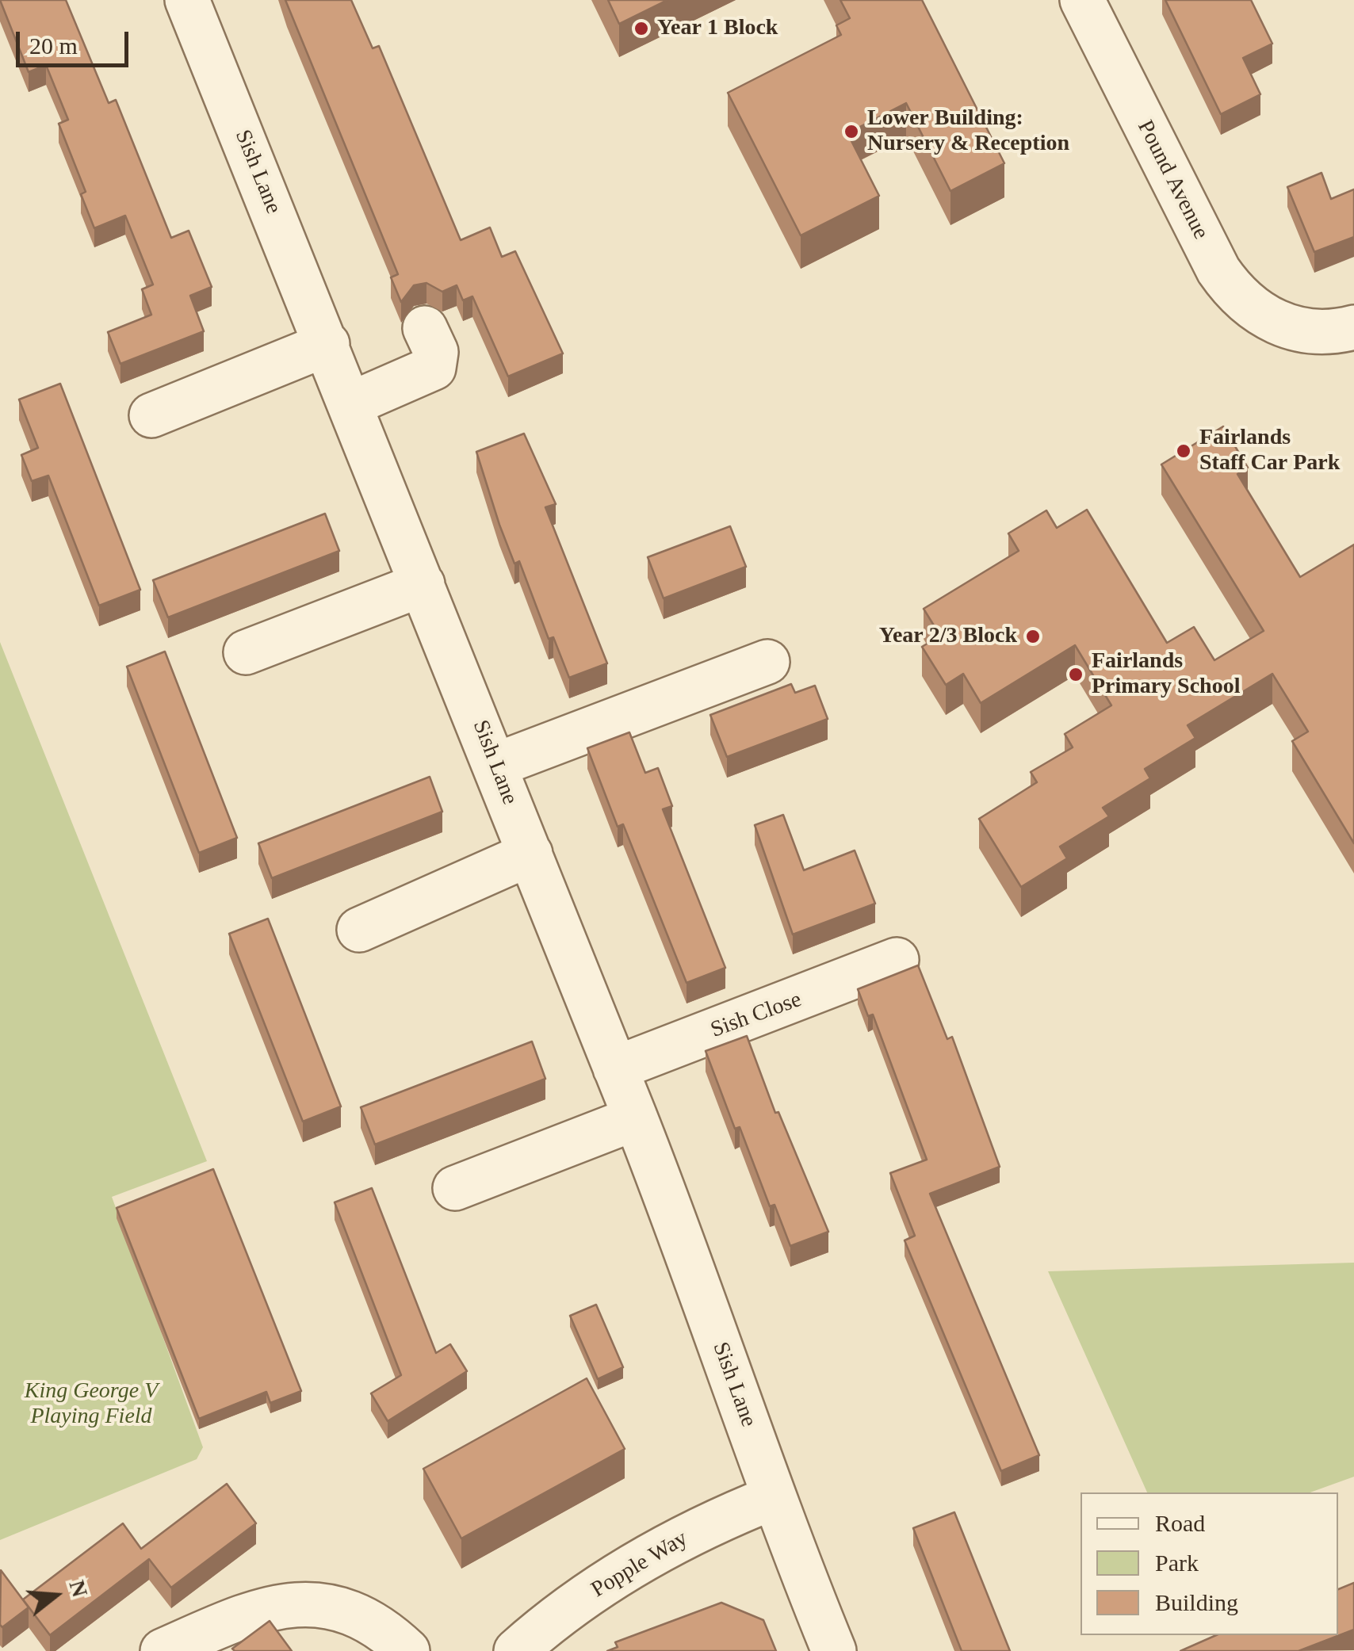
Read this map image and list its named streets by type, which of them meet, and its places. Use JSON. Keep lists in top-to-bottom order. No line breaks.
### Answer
{"streets":{"street":["Sish Lane","Pound Avenue","Sish Close","Popple Way"]},"crossings":[["Sish Lane","Sish Close"],["Sish Lane","Popple Way"]],"parks":["King George V Playing Field"],"places":["Year 1 Block","Lower Building: Nursery & Reception","Fairlands Staff Car Park","Year 2/3 Block","Fairlands Primary School"],"legend":["Road","Park","Building"],"scale_bar":"20 m","north":"right"}
